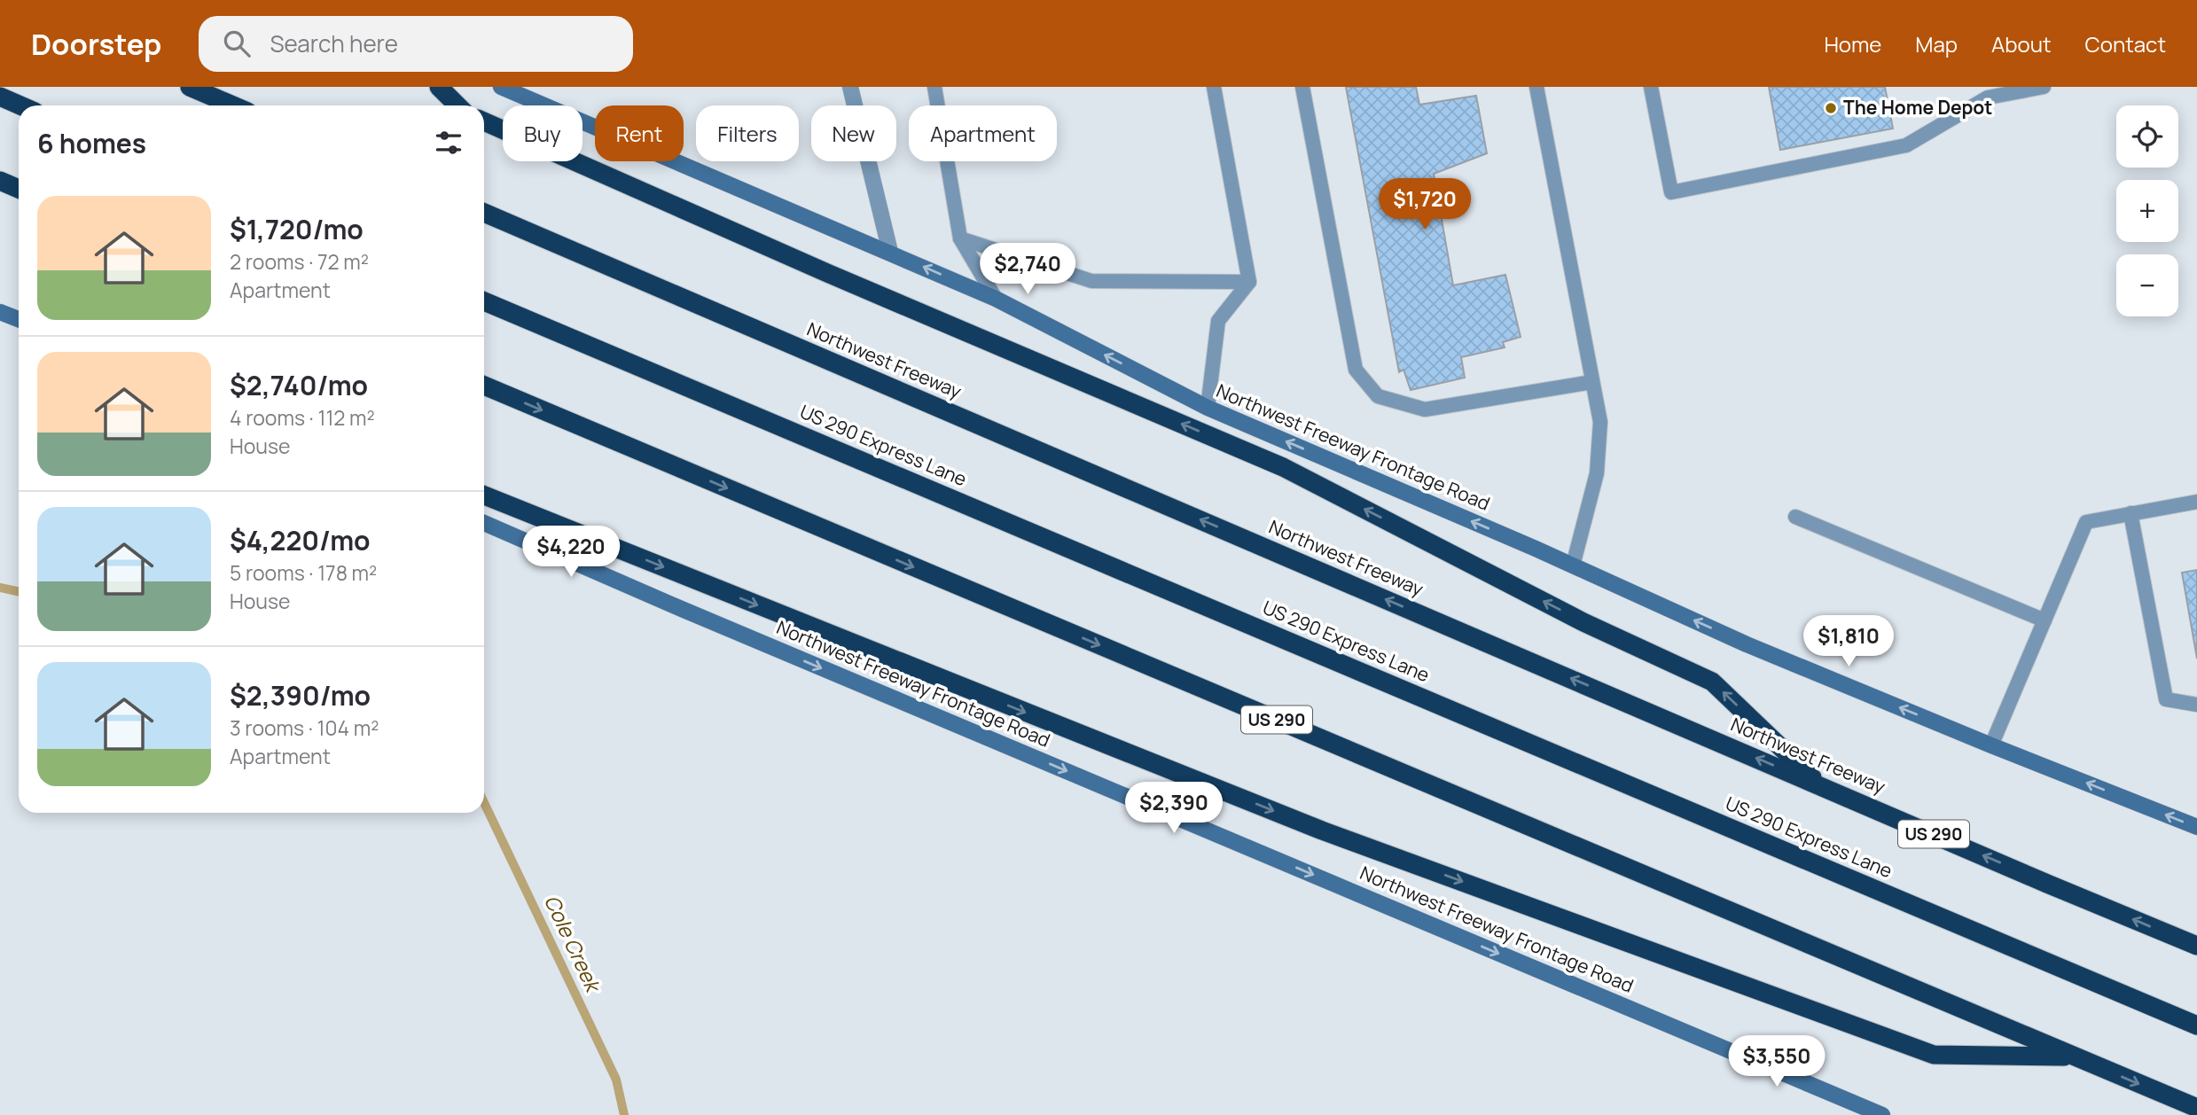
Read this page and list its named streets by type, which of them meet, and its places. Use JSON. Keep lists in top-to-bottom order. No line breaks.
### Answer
{"streets":{"highway":["Northwest Freeway","US 290 Express Lane","US 290"],"main road":["Northwest Freeway Frontage Road"]},"water":["Cole Creek"],"places":["The Home Depot"],"page":{"header":"Doorstep","search":"Search here","nav":["Home","Map","About","Contact"],"map_buttons":["+","−"],"chip":["Buy","Rent","Filters","New","Apartment"],"heading":"6 homes","price":["$1,720","$2,740","$4,220","$1,810","$2,390","$3,550"],"list":[{"name":"$1,720/mo","note":"2 rooms · 72 m² · Apartment"},{"name":"$2,740/mo","note":"4 rooms · 112 m² · House"},{"name":"$4,220/mo","note":"5 rooms · 178 m² · House"},{"name":"$2,390/mo","note":"3 rooms · 104 m² · Apartment"}]}}
